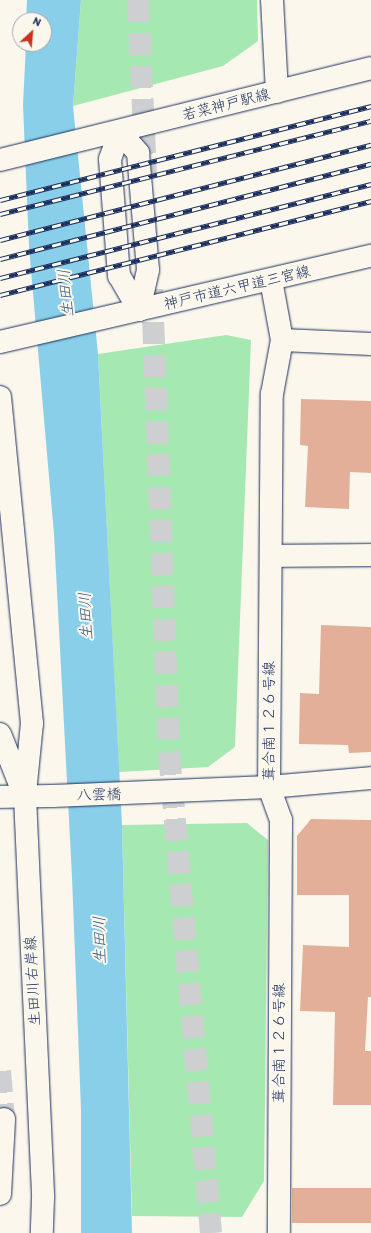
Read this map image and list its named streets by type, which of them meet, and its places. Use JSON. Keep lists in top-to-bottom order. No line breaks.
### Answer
{"streets":{"street":["若菜神戸駅線","神戸市道六甲道三宮線","葺合南１２６号線","八雲橋","生田川右岸線"]},"crossings":[["神戸市道六甲道三宮線","葺合南１２６号線"],["葺合南１２６号線","八雲橋"],["八雲橋","生田川右岸線"]],"water":["生田川"],"north":"top right"}
